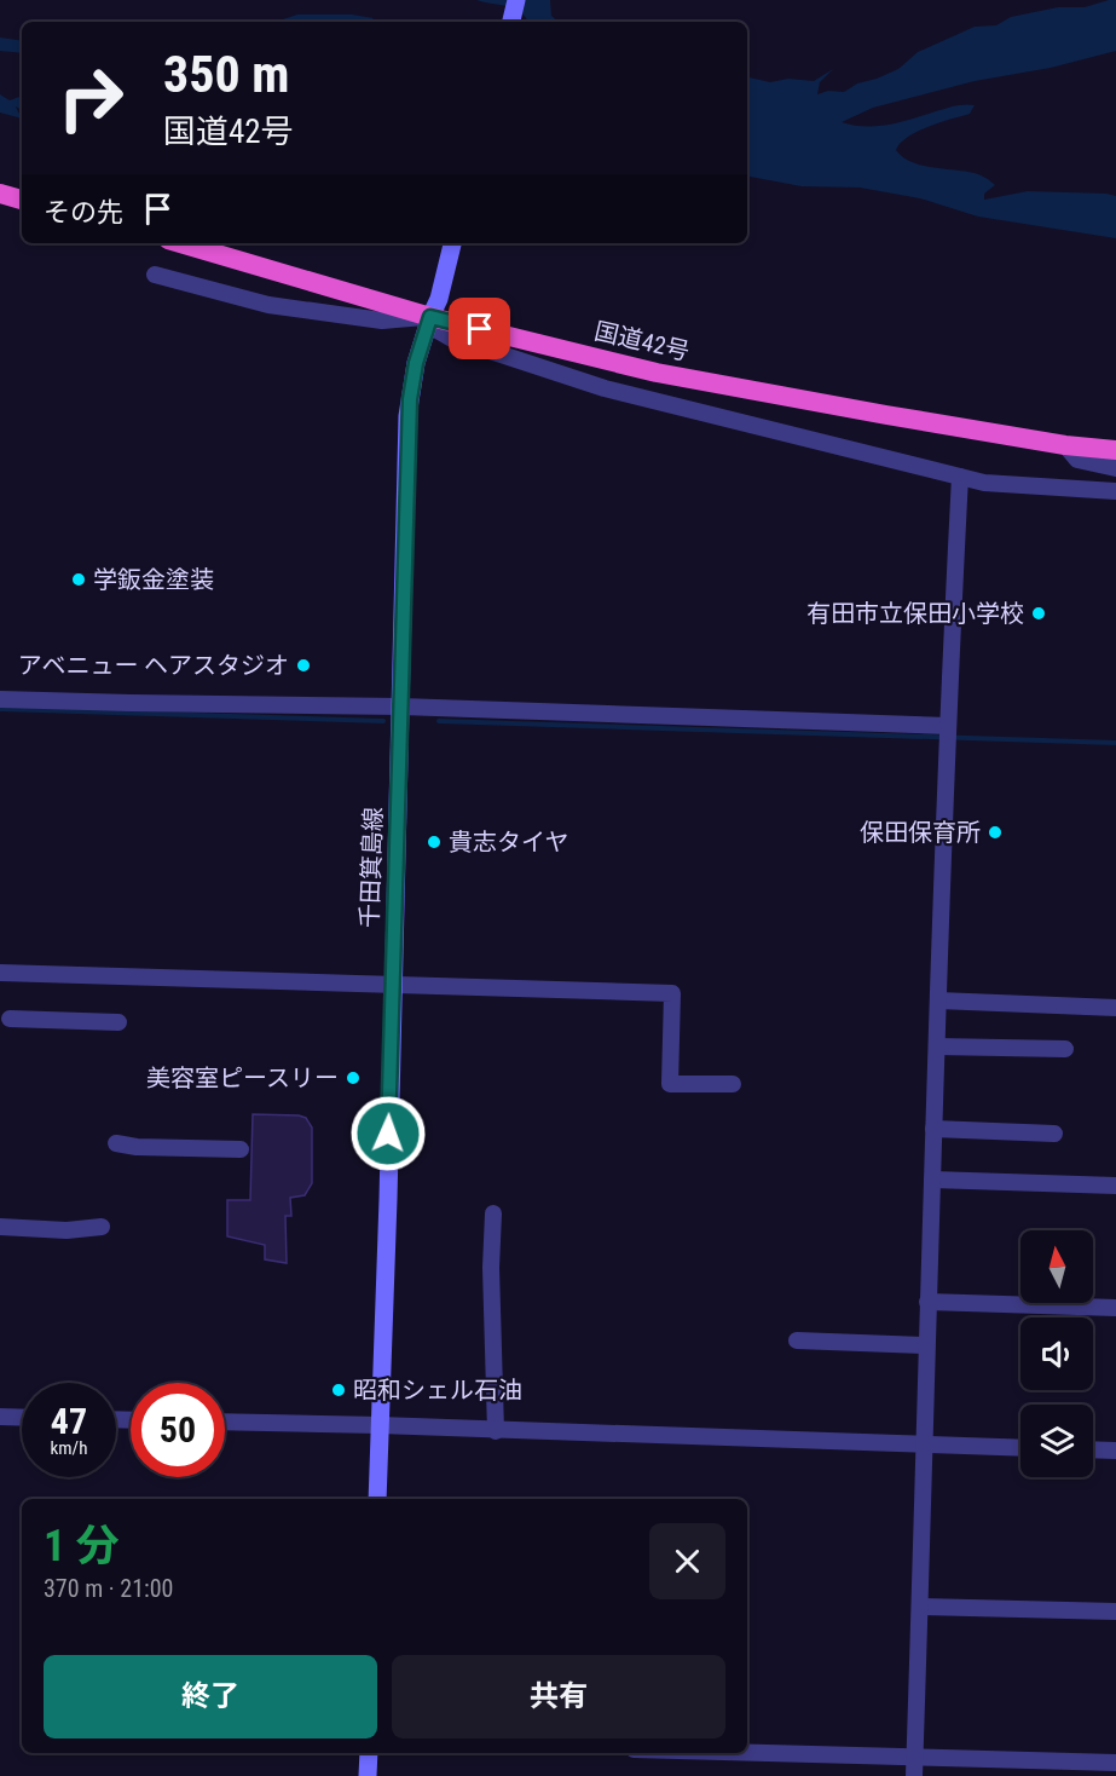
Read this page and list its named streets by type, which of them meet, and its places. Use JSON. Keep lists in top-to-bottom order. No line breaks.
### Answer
{"streets":{"highway":["国道42号"],"main road":["千田箕島線"]},"crossings":[["国道42号","千田箕島線"]],"places":["学鈑金塗装","有田市立保田小学校","アベニュー ヘアスタジオ","保田保育所","貴志タイヤ","美容室ピースリー","昭和シェル石油"],"north":"top","page":{"turn":["350 m","国道42号"],"then":"その先","speed":"47 km/h","limit":"50","heading":["1 分","370 m · 21:00"],"buttons":["終了","共有"]}}
